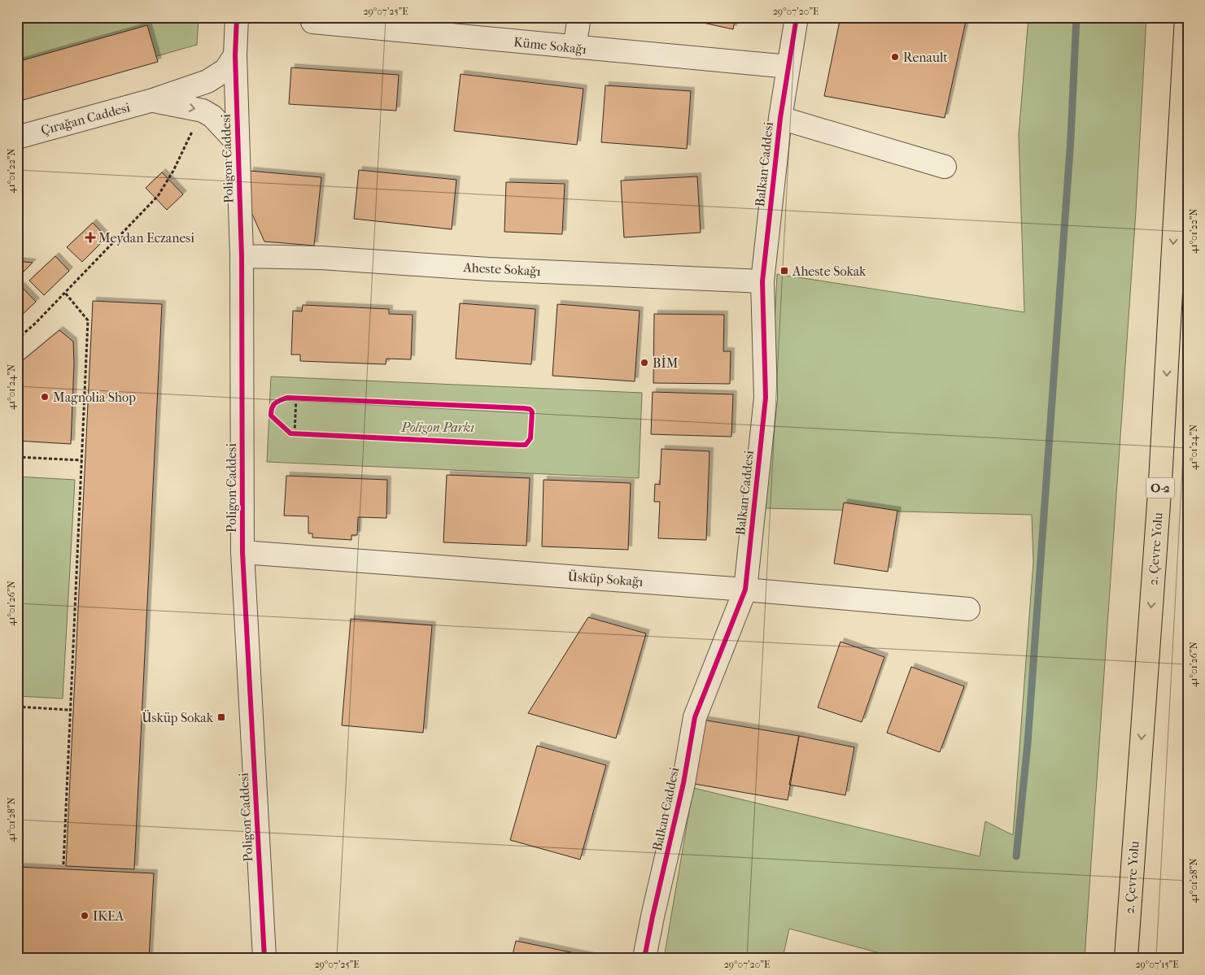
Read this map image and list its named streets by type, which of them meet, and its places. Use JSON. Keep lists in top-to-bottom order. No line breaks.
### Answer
{"streets":{"highway":["O-2","2. Çevre Yolu"],"street":["Küme Sokağı","Çırağan Caddesi","Poligon Caddesi","Balkan Caddesi","Aheste Sokağı","Üsküp Sokağı"]},"crossings":[["Küme Sokağı","Balkan Caddesi"],["Çırağan Caddesi","Poligon Caddesi"],["Poligon Caddesi","Aheste Sokağı"],["Poligon Caddesi","Üsküp Sokağı"],["Balkan Caddesi","Aheste Sokağı"],["Balkan Caddesi","Üsküp Sokağı"]],"one_way":["2. Çevre Yolu"],"parks":["Poligon Parkı"],"places":{"other":["Renault","BİM","Magnolia Shop","IKEA"],"health":["Meydan Eczanesi"],"transit":["Aheste Sokak","Üsküp Sokak"]},"coordinates":["29°07'25\"E","29°07'20\"E","41°01'22\"N","41°01'24\"N","41°01'26\"N","41°01'28\"N","29°07'15\"E"]}
